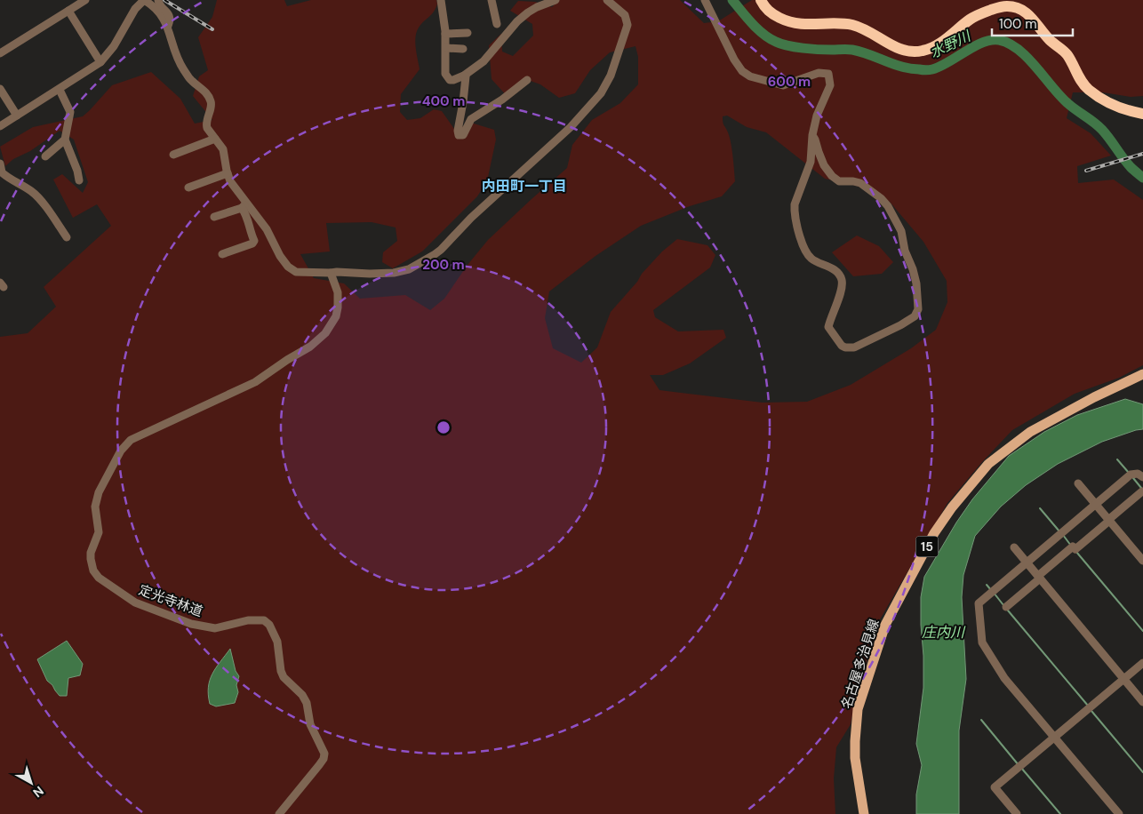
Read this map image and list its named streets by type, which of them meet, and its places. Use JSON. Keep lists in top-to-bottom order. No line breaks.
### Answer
{"streets":{"main road":["15","名古屋多治見線"],"street":["定光寺林道"]},"districts":["内田町一丁目"],"water":["水野川","庄内川"],"scale_bar":"100 m","north":"bottom right","rings":["600 m","400 m","200 m"]}
